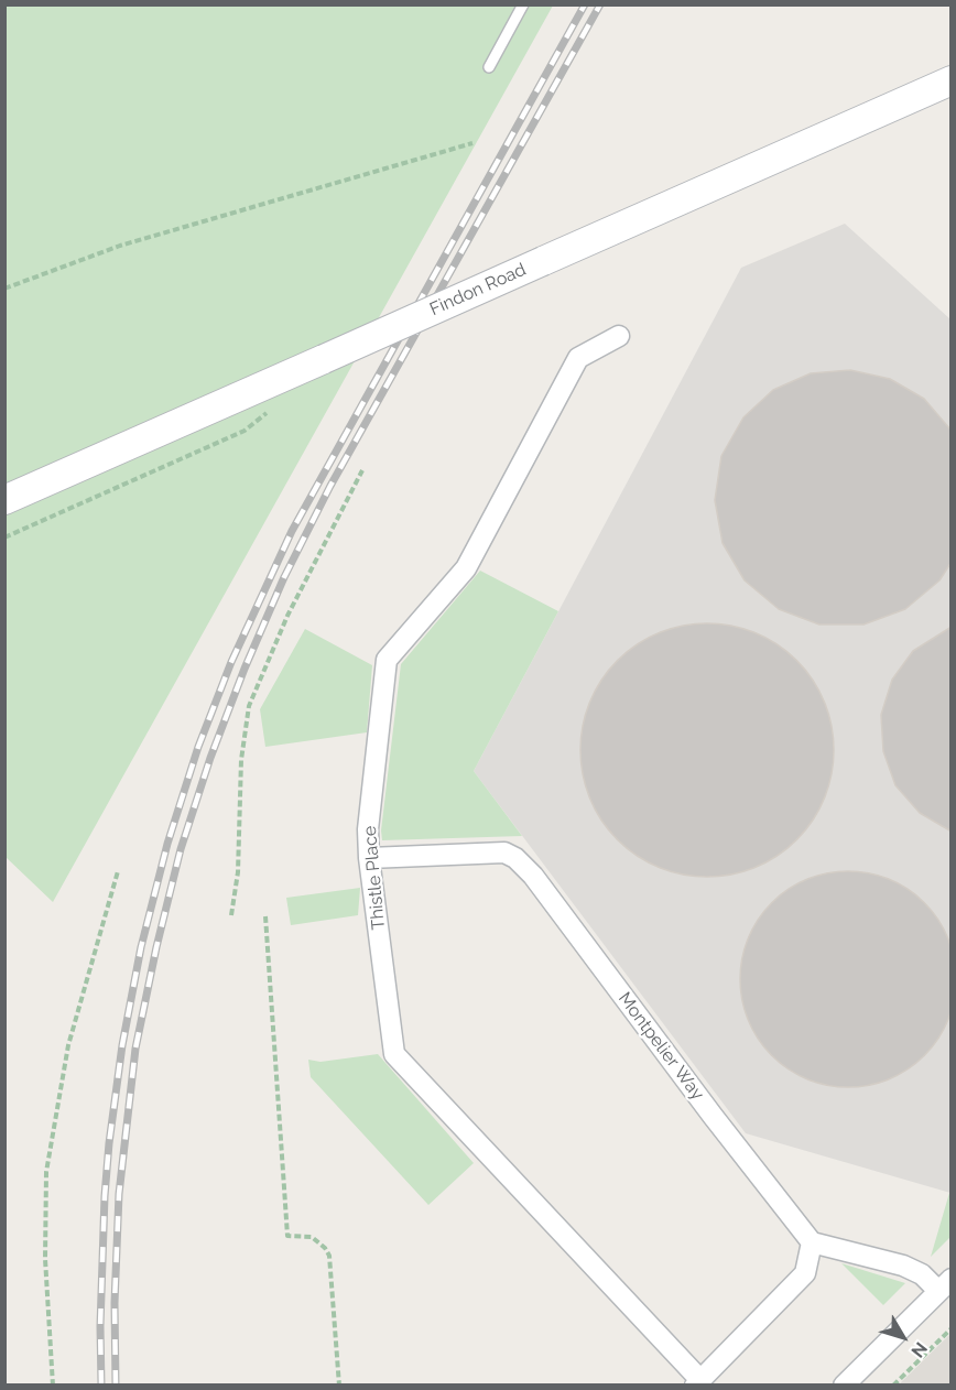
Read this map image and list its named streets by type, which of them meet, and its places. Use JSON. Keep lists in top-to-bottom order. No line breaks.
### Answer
{"streets":{"street":["Findon Road","Thistle Place","Montpelier Way"]},"crossings":[["Thistle Place","Montpelier Way"]],"north":"bottom right"}
